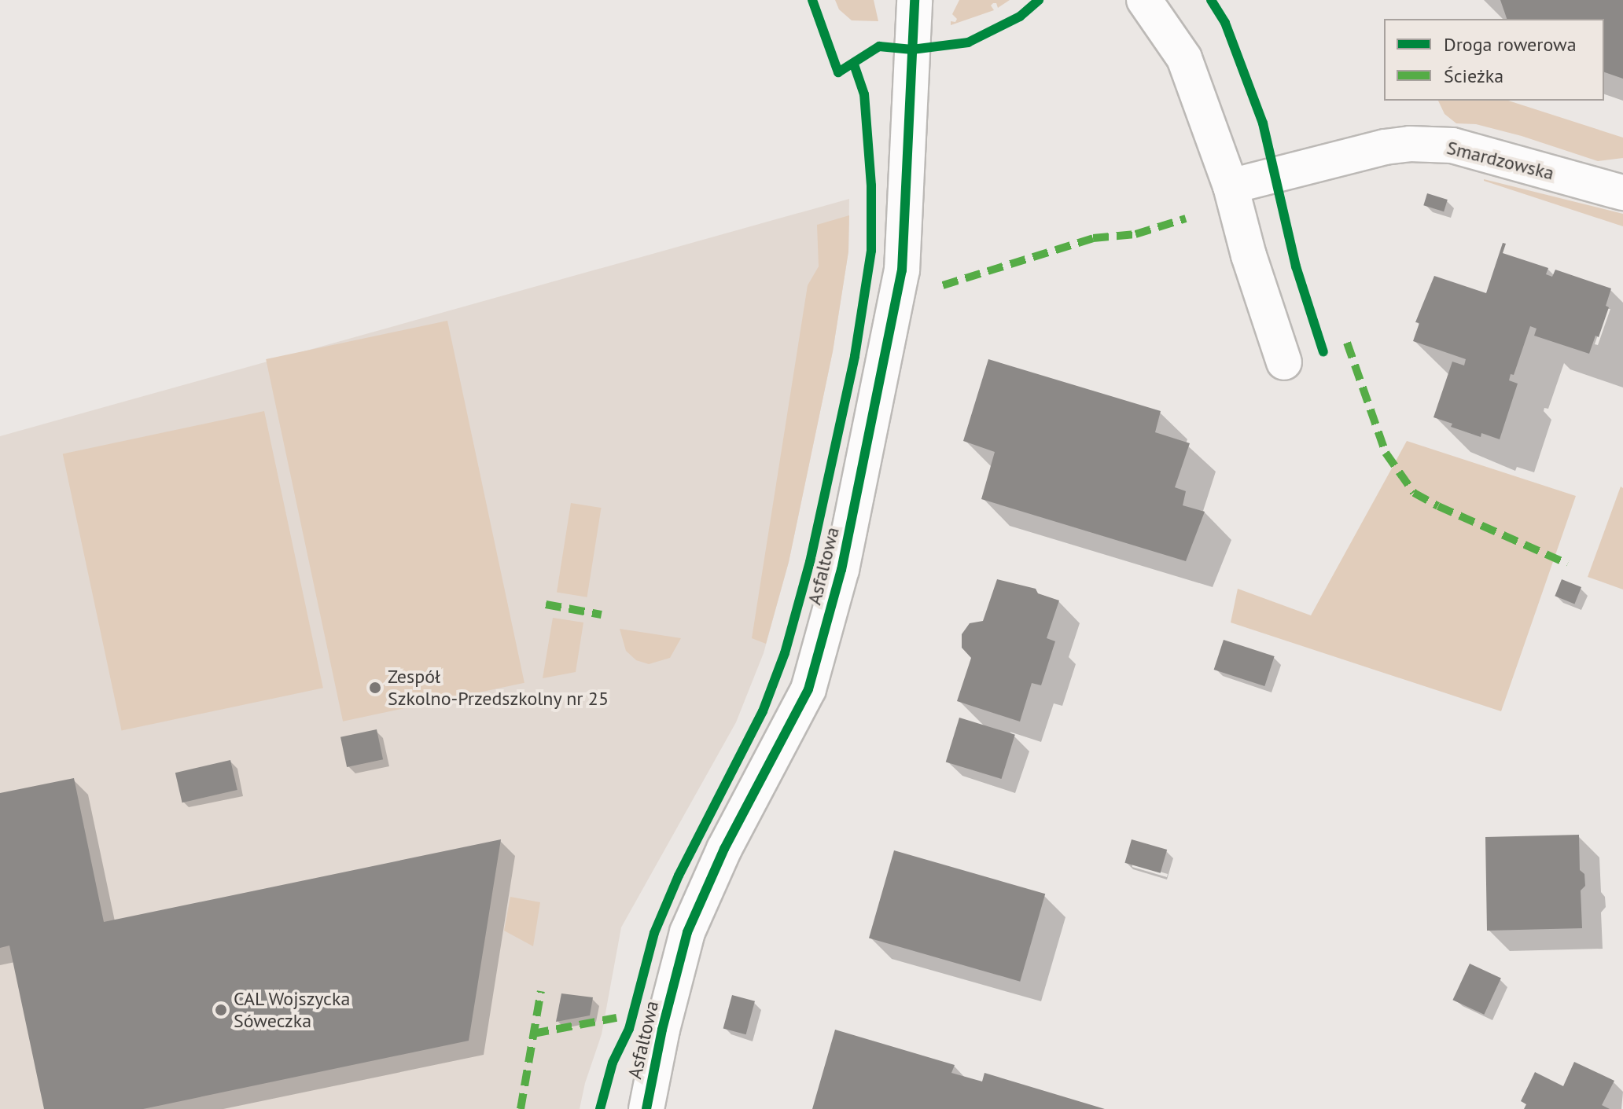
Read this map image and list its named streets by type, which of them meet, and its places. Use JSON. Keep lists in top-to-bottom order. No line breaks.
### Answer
{"streets":{"street":["Smardzowska","Asfaltowa"]},"places":["Zespół Szkolno-Przedszkolny nr 25","CAL Wojszycka Sóweczka"],"legend":["Droga rowerowa","Ścieżka"]}
